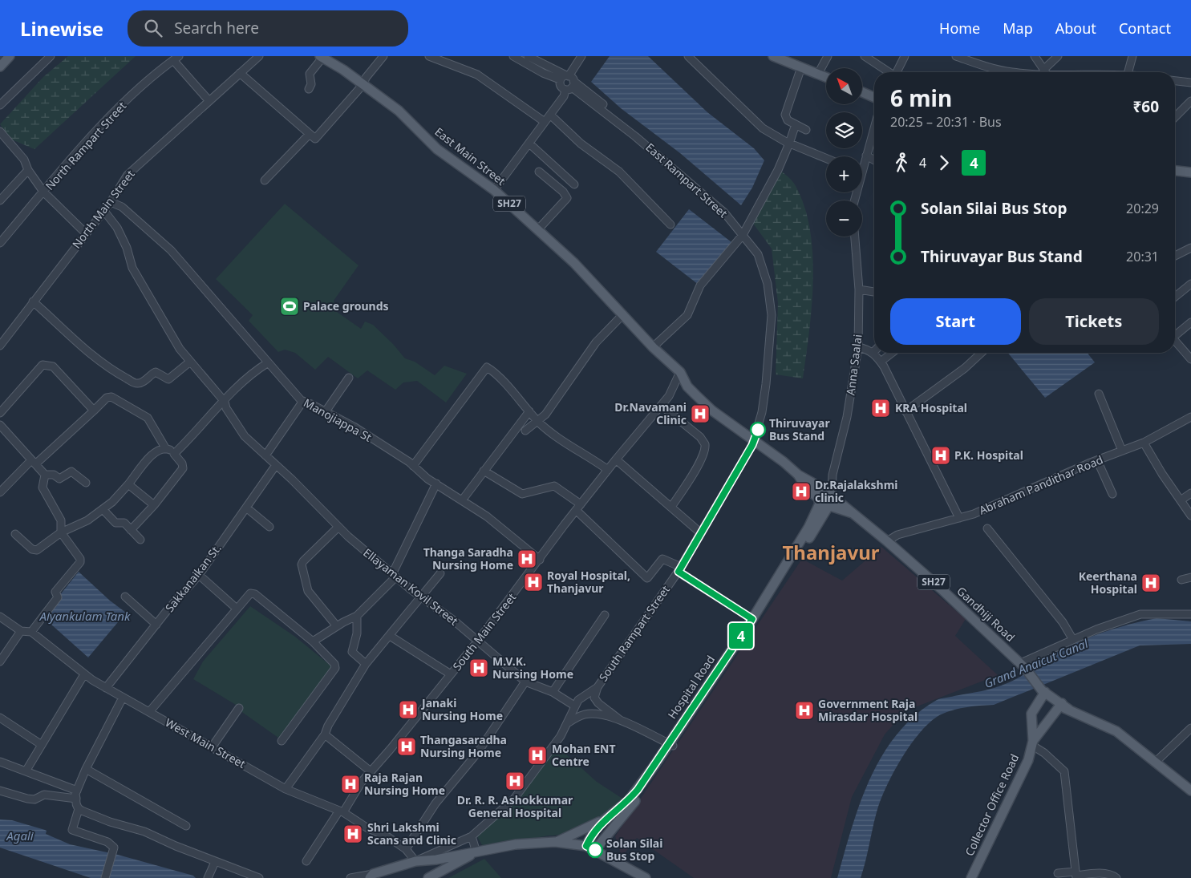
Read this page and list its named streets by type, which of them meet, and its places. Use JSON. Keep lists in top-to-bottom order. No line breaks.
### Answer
{"streets":{"main road":["East Main Street","SH27","Gandhiji Road","Hospital Road","Collector Office Road"],"street":["North Rampart Street","East Rampart Street","North Main Street","Anna Saalai","Manojiappa St","Abraham Pandithar Road","Sakkanaikan St.","Ellayaman Kovil Street","South Main Street","South Rampart Street","West Main Street"]},"crossings":[["East Main Street","SH27"],["East Main Street","South Main Street"],["East Rampart Street","SH27"],["East Rampart Street","South Rampart Street"],["SH27","Anna Saalai"],["SH27","Gandhiji Road"],["SH27","South Main Street"],["SH27","South Rampart Street"],["SH27","Hospital Road"],["SH27","Collector Office Road"],["North Main Street","Manojiappa St"],["North Main Street","Ellayaman Kovil Street"],["Anna Saalai","Gandhiji Road"],["Anna Saalai","Hospital Road"],["Manojiappa St","South Main Street"],["Abraham Pandithar Road","Gandhiji Road"],["Sakkanaikan St.","Ellayaman Kovil Street"],["Sakkanaikan St.","West Main Street"],["Ellayaman Kovil Street","South Main Street"],["Ellayaman Kovil Street","South Rampart Street"],["Gandhiji Road","Hospital Road"],["South Main Street","West Main Street"],["South Rampart Street","West Main Street"]],"districts":["Thanjavur"],"water":["Aiyankulam Tank","Grand Anaicut Canal","Agali"],"places":{"sports":["Palace grounds"],"hospital":["KRA Hospital","Dr.Navamani Clinic","P.K. Hospital","Dr.Rajalakshmi clinic","Thanga Saradha Nursing Home","Royal Hospital, Thanjavur","Keerthana Hospital","M.V.K. Nursing Home","Janaki Nursing Home","Government Raja Mirasdar Hospital","Thangasaradha Nursing Home","Mohan ENT Centre","Dr. R. R. Ashokkumar General Hospital","Raja Rajan Nursing Home","Shri Lakshmi Scans and Clinic"],"other":["Thiruvayar Bus Stand","Solan Silai Bus Stop"]},"lines":["bus line 4"],"north":"top left","page":{"header":"Linewise","search":"Search here","nav":["Home","Map","About","Contact"],"on_map":"4","map_buttons":["+","−"],"heading":["6 min","20:25 – 20:31 · Bus","₹60"],"legs":["4","4"],"list":[{"name":"Solan Silai Bus Stop","value":"20:29"},{"name":"Thiruvayar Bus Stand","value":"20:31"}],"buttons":["Start","Tickets"]}}
